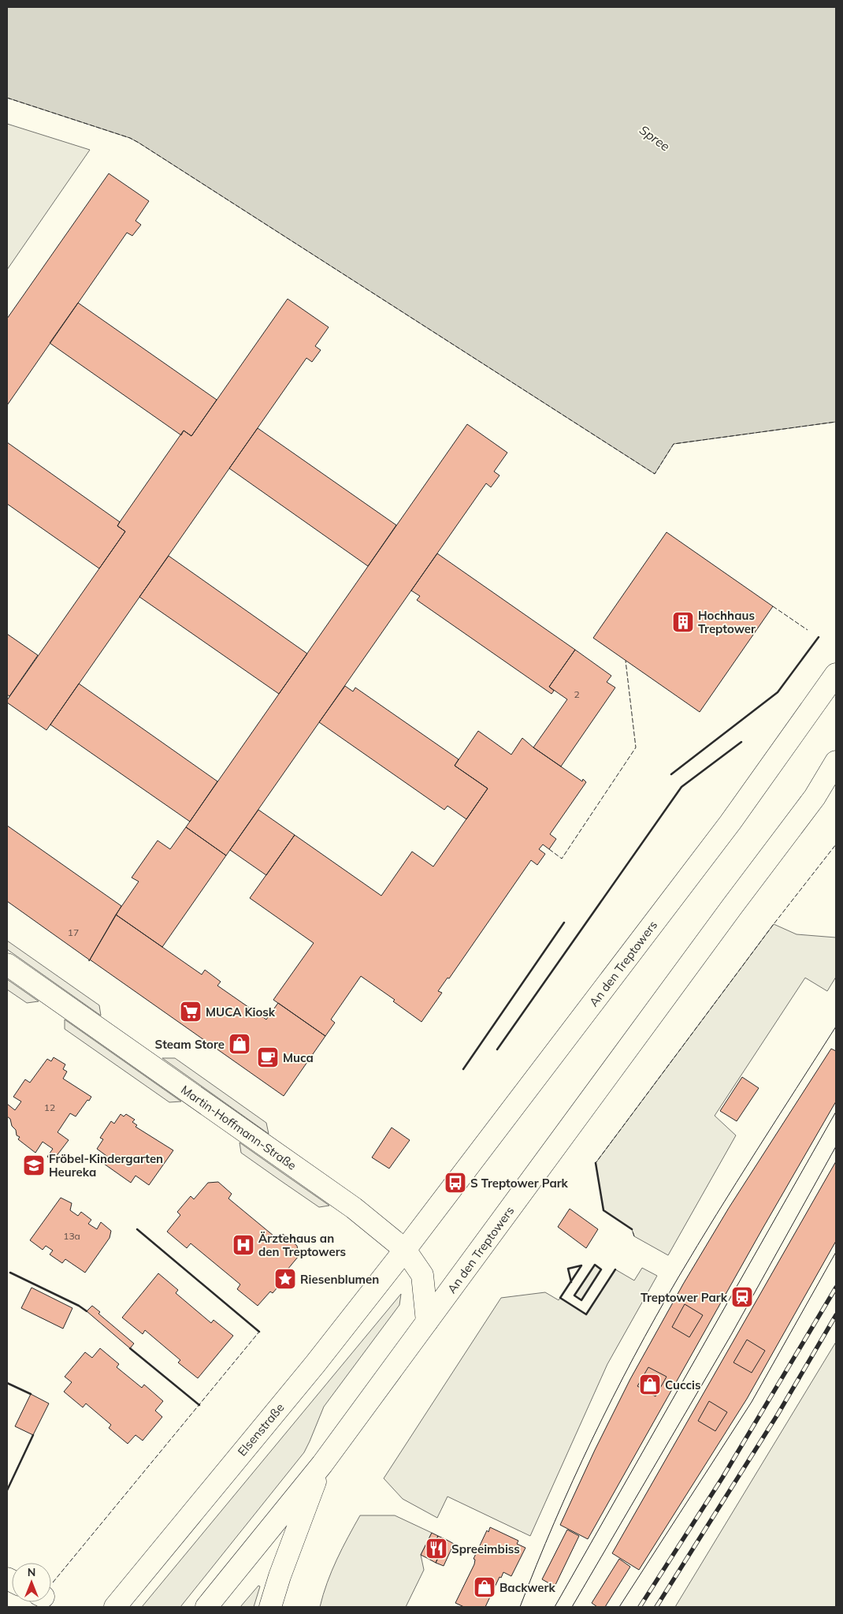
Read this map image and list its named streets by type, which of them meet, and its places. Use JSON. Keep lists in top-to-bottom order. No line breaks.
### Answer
{"streets":{"main road":["An den Treptowers","Martin-Hoffmann-Straße","Elsenstraße"]},"crossings":[["An den Treptowers","Martin-Hoffmann-Straße"],["An den Treptowers","Elsenstraße"],["Martin-Hoffmann-Straße","Elsenstraße"]],"water":["Spree"],"places":{"building":["Hochhaus Treptower"],"supermarket":["MUCA Kiosk"],"shop":["Steam Store","Cuccis","Backwerk"],"cafe":["Muca"],"school or university":["Fröbel-Kindergarten Heureka"],"bus stop":["S Treptower Park"],"hospital":["Ärztehaus an den Treptowers"],"place":["Riesenblumen"],"station":["Treptower Park"],"restaurant":["Spreeimbiss"]},"house_numbers":["2","17","12","13a"],"north":"top"}
